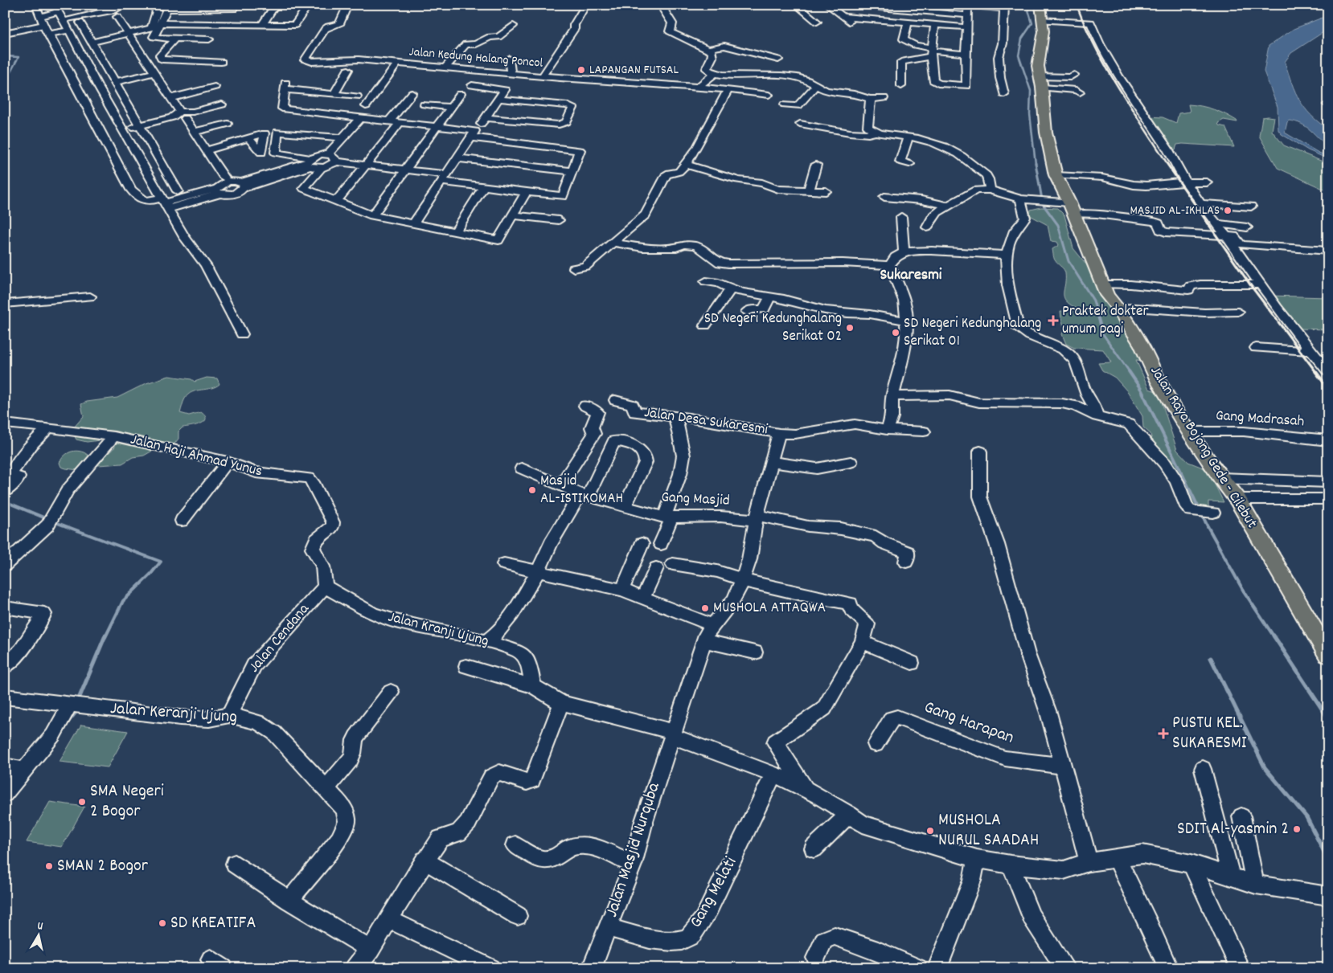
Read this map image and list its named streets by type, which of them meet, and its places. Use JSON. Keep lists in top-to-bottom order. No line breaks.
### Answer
{"streets":{"main road":["Jalan Raya Bojong Gede - Cilebut"],"street":["Jalan Kedung Halang Poncol","Gang Madrasah","Jalan Desa Sukaresmi","Jalan Haji Ahmad Yunus","Gang Masjid","Jalan Kranji Ujung","Jalan Cendana","Jalan Keranji Ujung","Gang Harapan","Jalan Masjid Nurquba","Gang Melati"]},"crossings":[["Gang Madrasah","Jalan Raya Bojong Gede - Cilebut"],["Jalan Desa Sukaresmi","Gang Masjid"],["Jalan Desa Sukaresmi","Jalan Masjid Nurquba"],["Jalan Haji Ahmad Yunus","Jalan Kranji Ujung"],["Jalan Haji Ahmad Yunus","Jalan Cendana"],["Jalan Kranji Ujung","Jalan Cendana"],["Jalan Cendana","Jalan Keranji Ujung"],["Jalan Masjid Nurquba","Gang Melati"]],"districts":["Sukaresmi"],"places":{"other":["LAPANGAN FUTSAL","MASJID AL-IKHLAS","SD Negeri Kedunghalang Serikat 02","SD Negeri Kedunghalang Serikat 01","Masjid AL-ISTIKOMAH","MUSHOLA ATTAQWA","SMA Negeri 2 Bogor","SDIT Al-yasmin 2","MUSHOLA NURUL SAADAH","SMAN 2 Bogor","SD KREATIFA"],"health":["Praktek dokter umum pagi","PUSTU KEL. SUKARESMI"]},"north":"top"}
